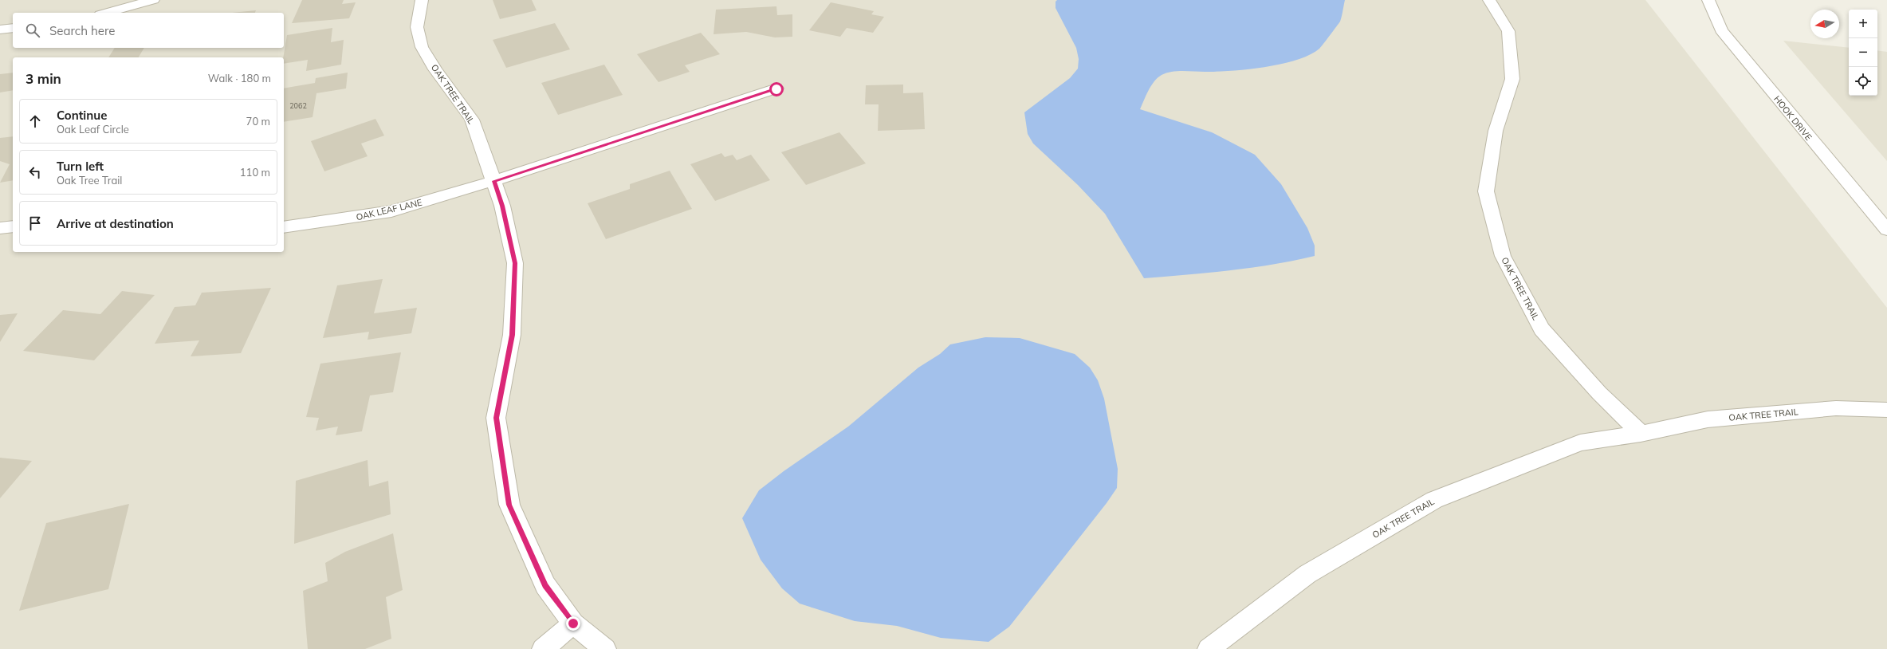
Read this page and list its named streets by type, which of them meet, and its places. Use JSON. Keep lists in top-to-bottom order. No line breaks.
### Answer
{"streets":{"street":["OAK TREE TRAIL","HOOK DRIVE","OAK LEAF LANE"]},"crossings":[["OAK TREE TRAIL","OAK LEAF LANE"]],"house_numbers":["2062"],"north":"left","page":{"map_buttons":["+","−"],"search":"Search here","heading":["3 min","Walk · 180 m"],"list":[["Continue","Oak Leaf Circle","70 m"],["Turn left","Oak Tree Trail","110 m"],"Arrive at destination"]}}
